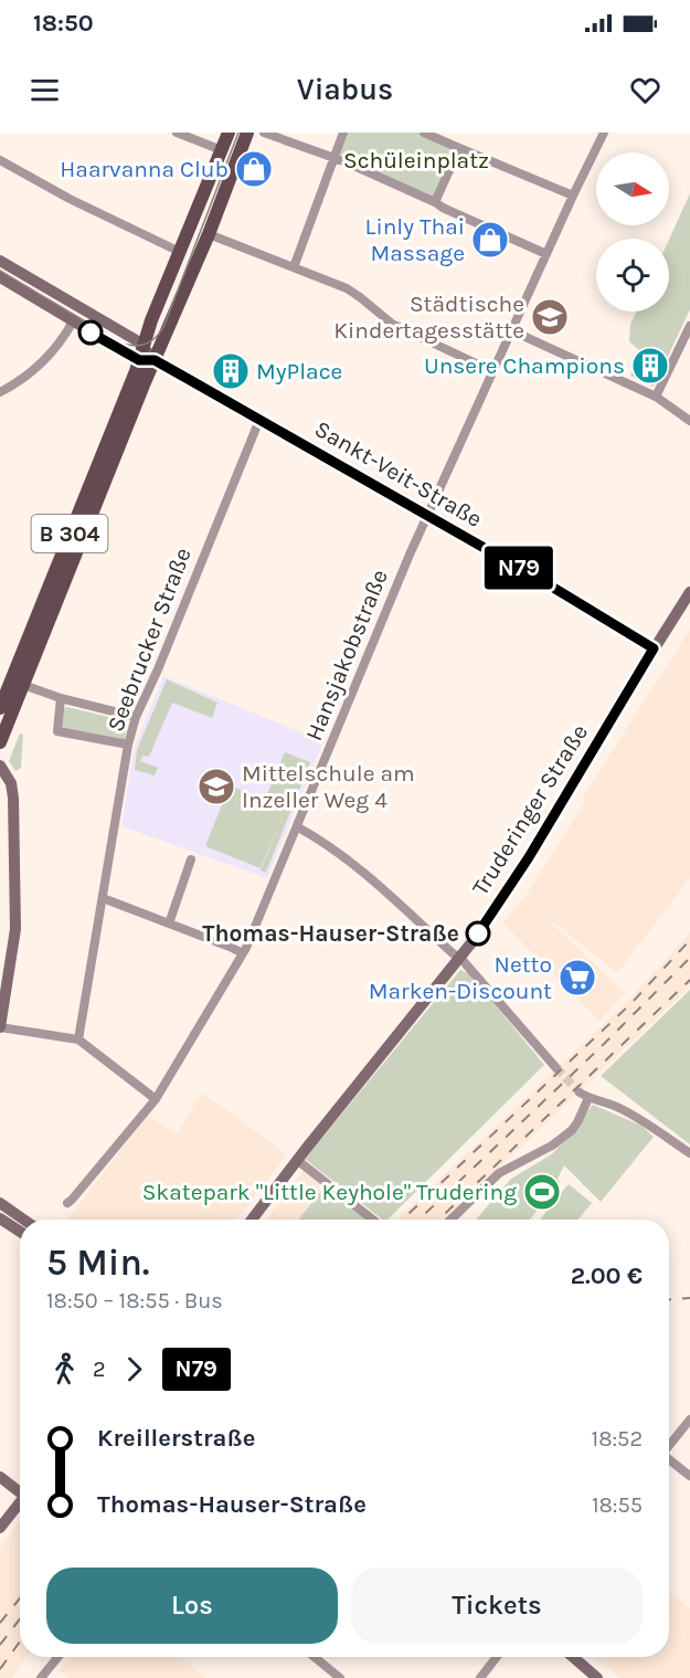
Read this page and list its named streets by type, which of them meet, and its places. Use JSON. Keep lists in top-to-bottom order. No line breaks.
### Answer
{"streets":{"main road":["B 304"],"street":["Sankt-Veit-Straße","Seebrucker Straße","Hansjakobstraße","Truderinger Straße"]},"crossings":[["Sankt-Veit-Straße","B 304"],["Sankt-Veit-Straße","Seebrucker Straße"],["Sankt-Veit-Straße","Hansjakobstraße"],["Sankt-Veit-Straße","Truderinger Straße"]],"parks":["Schüleinplatz"],"places":{"shop":["Haarvanna Club","Linly Thai Massage"],"school or university":["Städtische Kindertagesstätte","Mittelschule am Inzeller Weg 4"],"building":["Unsere Champions","MyPlace"],"other":["Thomas-Hauser-Straße"],"supermarket":["Netto Marken-Discount"],"sports":["Skatepark \"Little Keyhole\" Trudering"]},"lines":["bus line N79"],"north":"right","page":{"status":"18:50","header":"Viabus","on_map":"N79","heading":["5 Min.","18:50 – 18:55 · Bus","2.00 €"],"legs":["2","N79"],"list":[{"name":"Kreillerstraße","value":"18:52"},{"name":"Thomas-Hauser-Straße","value":"18:55"}],"buttons":["Los","Tickets"]}}
